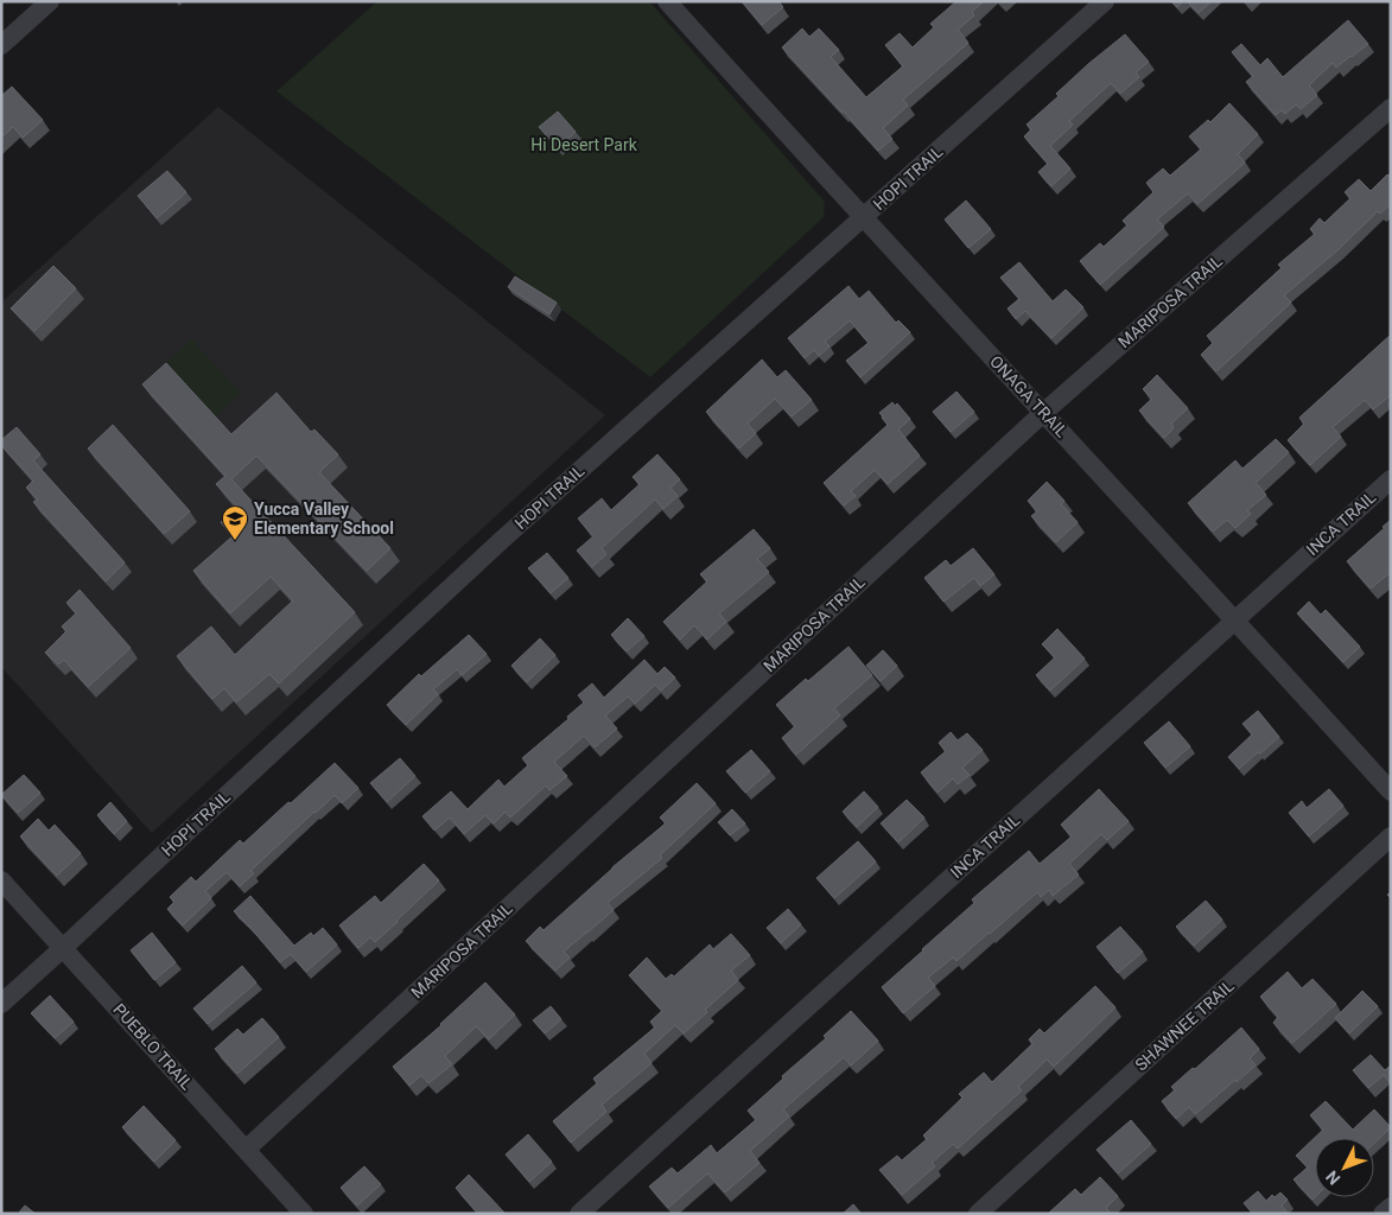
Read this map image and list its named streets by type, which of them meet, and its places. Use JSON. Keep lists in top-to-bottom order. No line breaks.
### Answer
{"streets":{"street":["HOPI TRAIL","MARIPOSA TRAIL","ONAGA TRAIL","INCA TRAIL","SHAWNEE TRAIL","PUEBLO TRAIL"]},"crossings":[["HOPI TRAIL","ONAGA TRAIL"],["HOPI TRAIL","PUEBLO TRAIL"],["MARIPOSA TRAIL","ONAGA TRAIL"],["MARIPOSA TRAIL","PUEBLO TRAIL"],["ONAGA TRAIL","INCA TRAIL"]],"parks":["Hi Desert Park"],"places":{"school or university":["Yucca Valley Elementary School"]},"north":"bottom left"}
